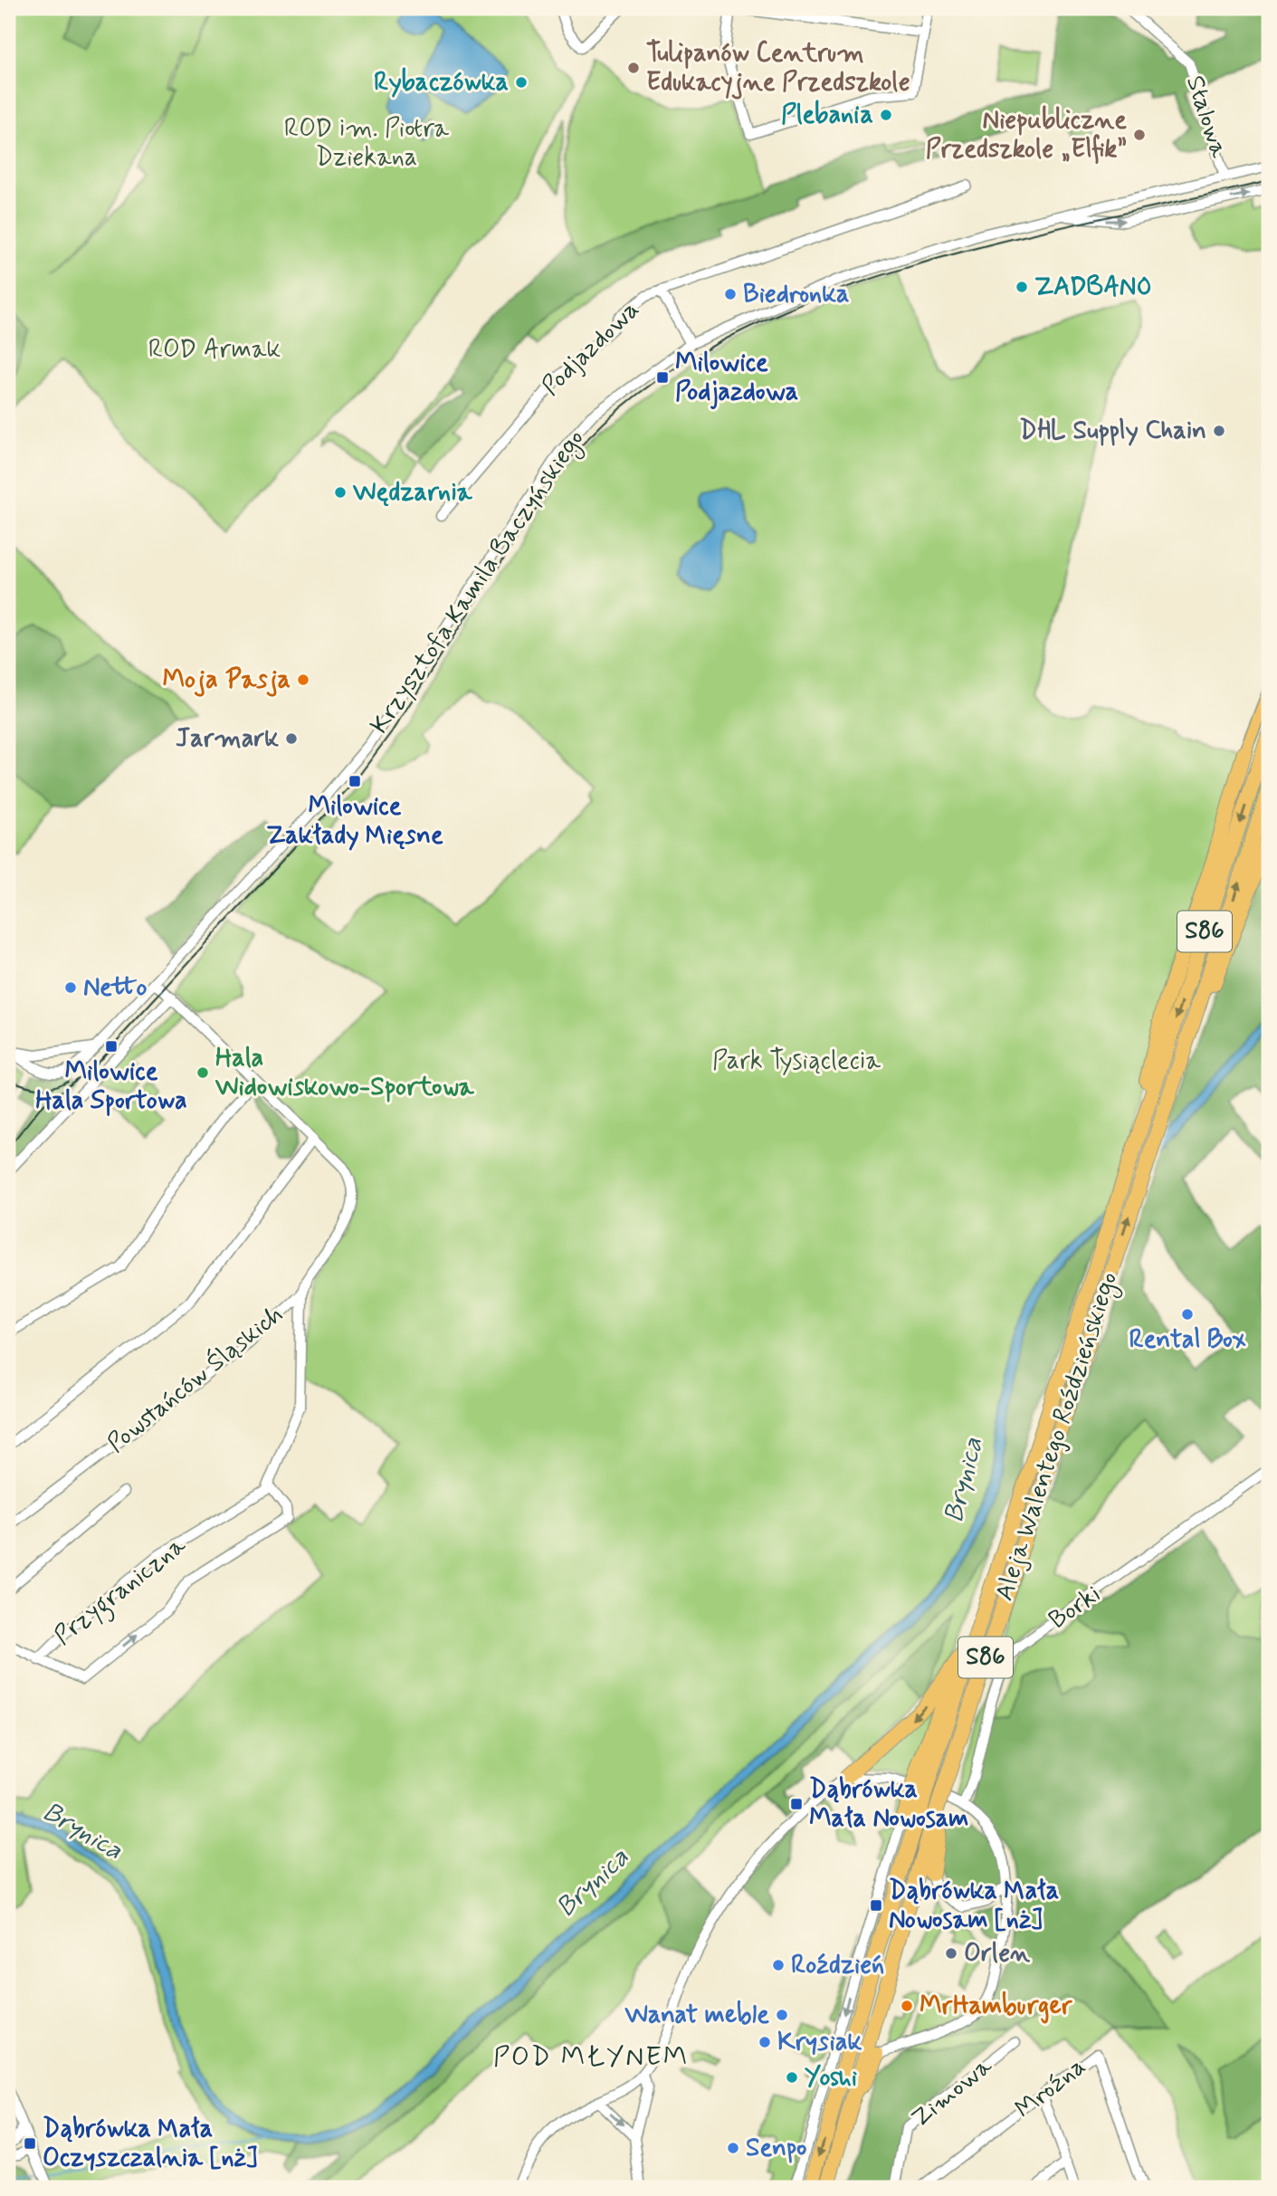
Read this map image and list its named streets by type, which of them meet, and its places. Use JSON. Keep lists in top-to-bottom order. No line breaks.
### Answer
{"streets":{"highway":["S86","Aleja Walentego Roździeńskiego"],"street":["Stalowa","Podjazdowa","Krzysztofa Kamila Baczyńskiego","Powstańców Śląskich","Przygraniczna","Borki","Mroźna","Zimowa"]},"crossings":[["Stalowa","Krzysztofa Kamila Baczyńskiego"],["Krzysztofa Kamila Baczyńskiego","Powstańców Śląskich"],["S86","Aleja Walentego Roździeńskiego"]],"districts":["POD MŁYNEM"],"water":["Brynica"],"parks":["ROD im. Piotra Dziekana","ROD Armak","Park Tysiąclecia"],"places":{"other":["Tulipanów Centrum Edukacyjne Przedszkole","Rybaczówka","Plebania","Niepubliczne Przedszkole „Elfik”","ZADBANO","Biedronka","DHL Supply Chain","Wędzarnia","Moja Pasja","Jarmark","Netto","Hala Widowiskowo-Sportowa","Rental Box","Orlen","Roździeń","MrHamburger","Wanat meble","Krysiak","Yoshi","Senpo"],"transit":["Milowice Podjazdowa","Milowice Zakłady Mięsne","Milowice Hala Sportowa","Dąbrówka Mała Nowosam","Dąbrówka Mała Nowosam [nż]","Dąbrówka Mała Oczyszczalnia [nż]"]}}
